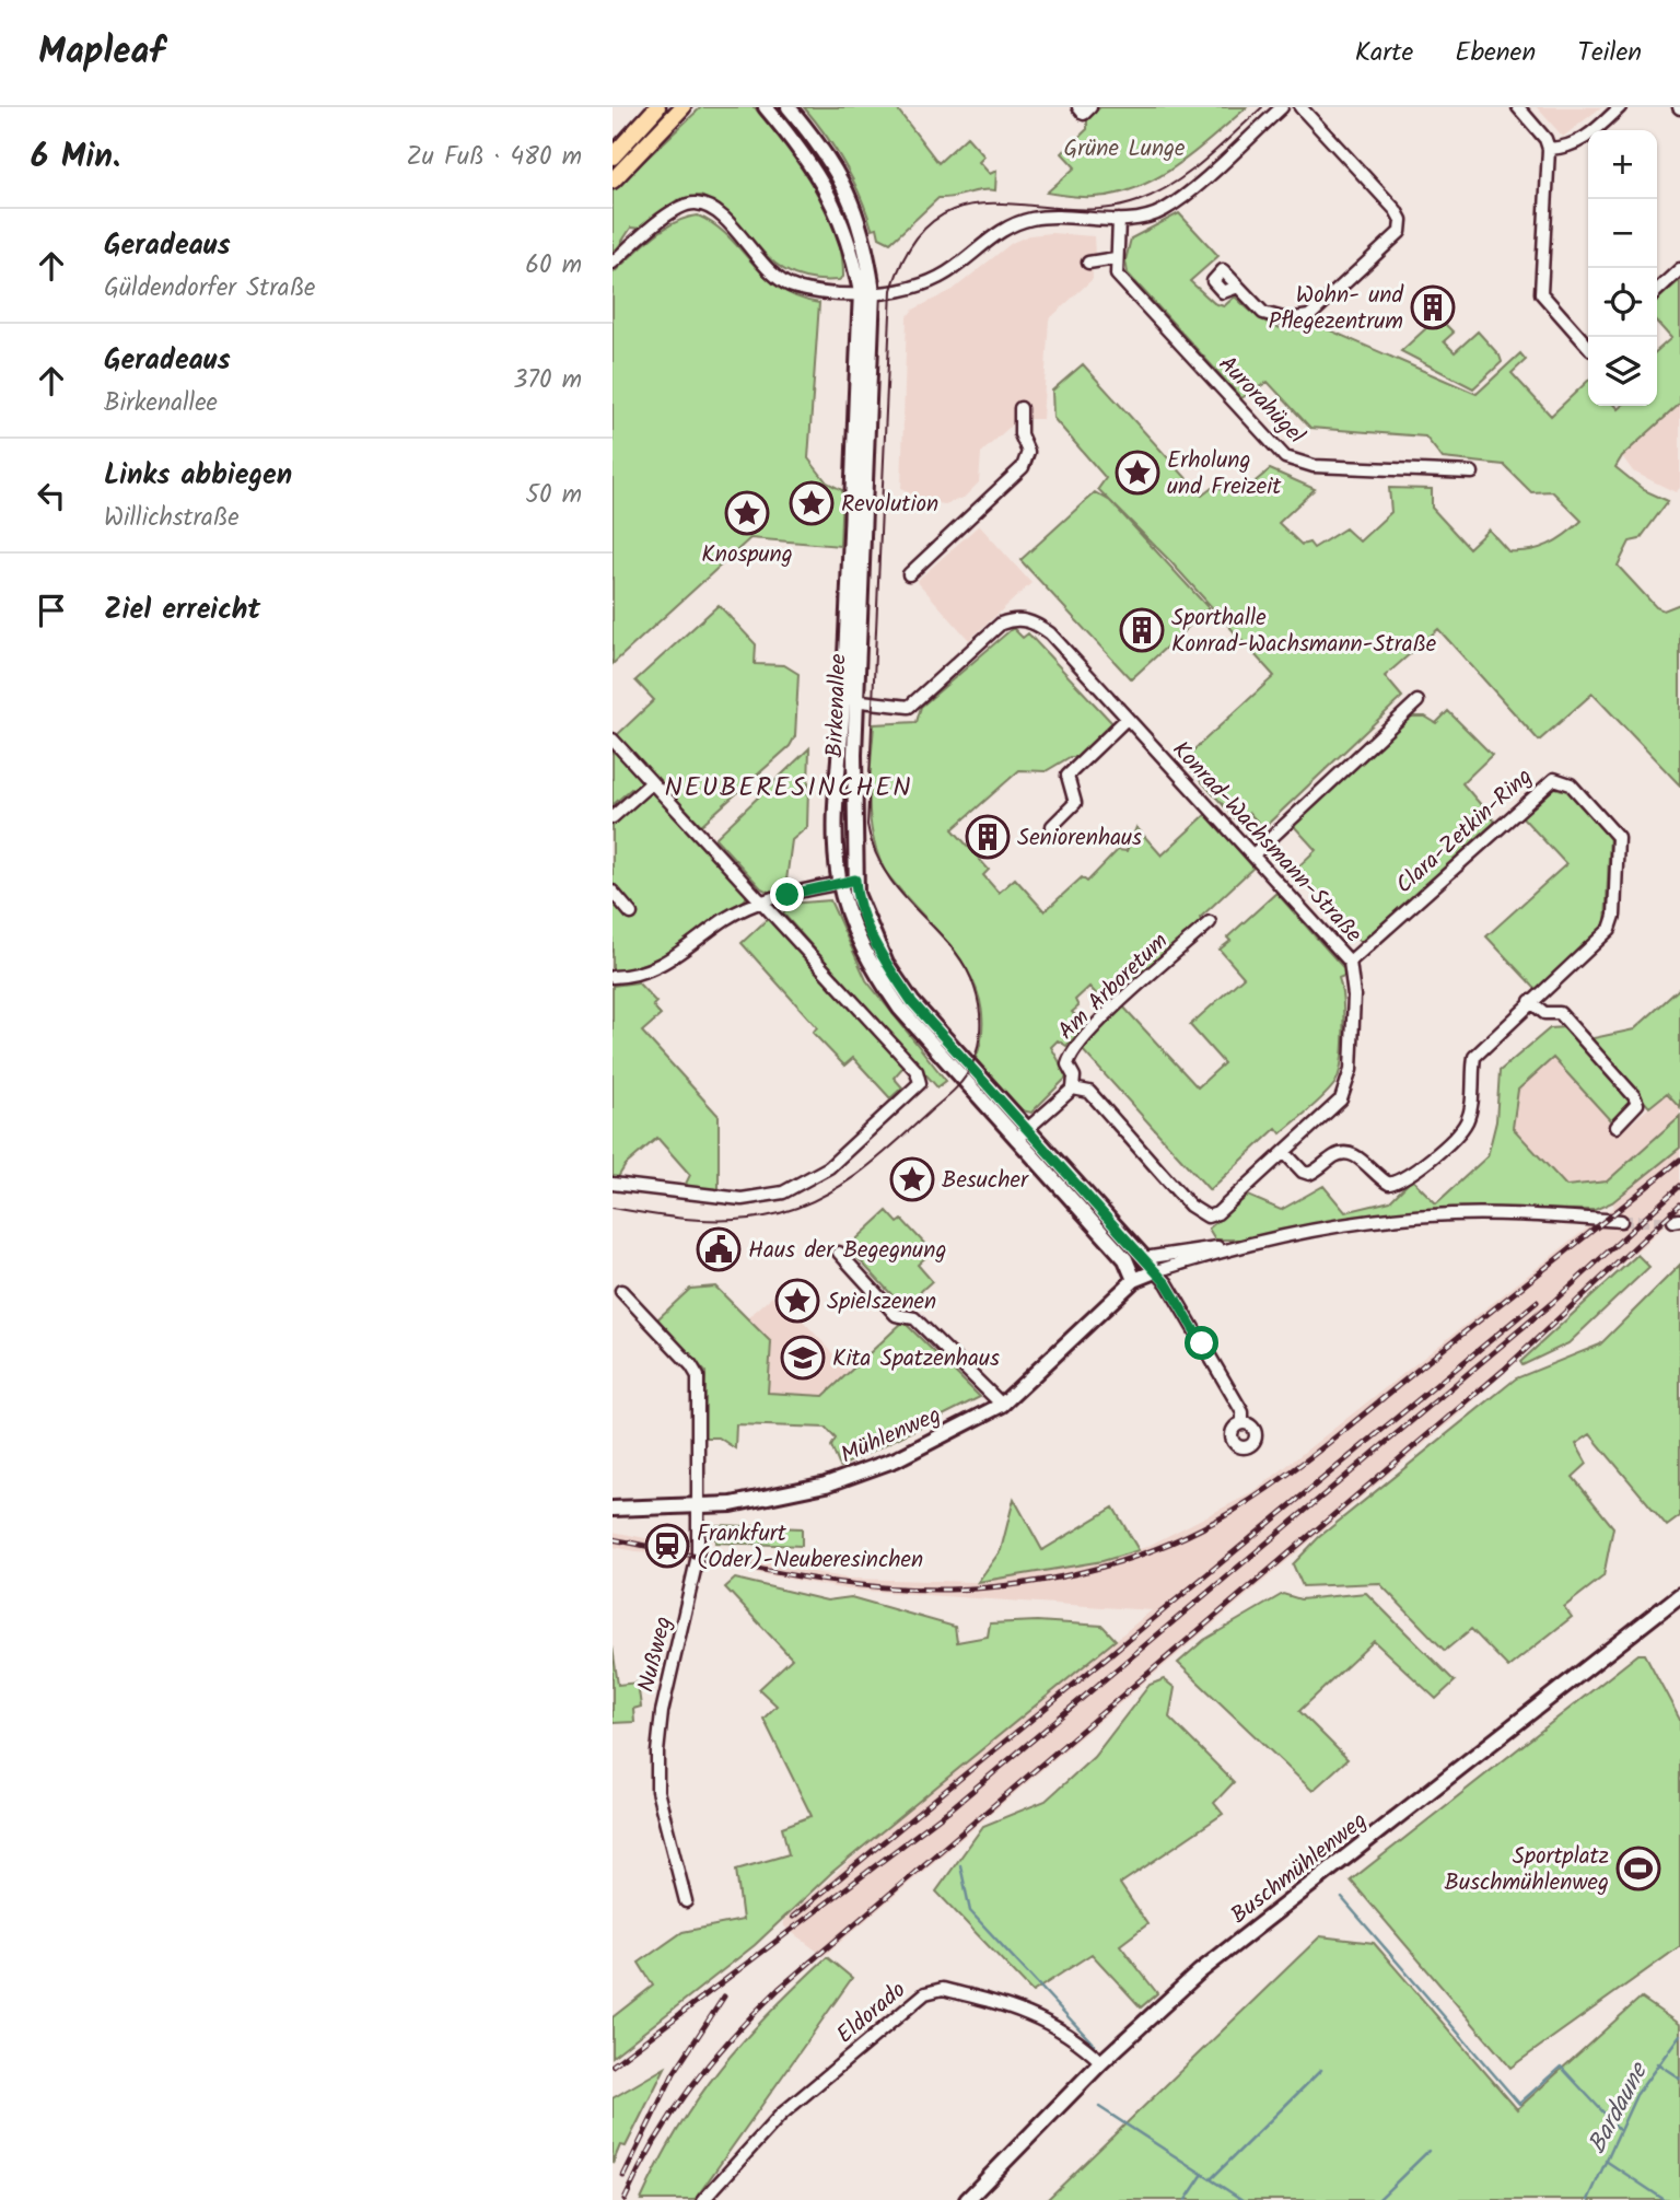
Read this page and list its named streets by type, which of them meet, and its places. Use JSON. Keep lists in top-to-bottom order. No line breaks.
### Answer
{"streets":{"street":["Aurorahügel","Birkenallee","Clara-Zetkin-Ring","Konrad-Wachsmann-Straße","Am Arboretum","Mühlenweg","Nußweg","Buschmühlenweg","Eldorado"]},"crossings":[["Birkenallee","Konrad-Wachsmann-Straße"],["Birkenallee","Mühlenweg"],["Clara-Zetkin-Ring","Konrad-Wachsmann-Straße"],["Konrad-Wachsmann-Straße","Am Arboretum"],["Mühlenweg","Nußweg"],["Buschmühlenweg","Eldorado"]],"districts":["NEUBERESINCHEN"],"water":["Bardaune"],"parks":["Grüne Lunge"],"places":{"building":["Wohn- und Pflegezentrum","Sporthalle Konrad-Wachsmann-Straße","Seniorenhaus"],"place":["Erholung und Freizeit","Revolution","Knospung","Besucher","Spielszenen"],"public building":["Haus der Begegnung"],"school or university":["Kita Spatzenhaus"],"station":["Frankfurt (Oder)-Neuberesinchen"],"sports":["Sportplatz Buschmühlenweg"]},"page":{"header":"Mapleaf","nav":["Karte","Ebenen","Teilen"],"heading":["6 Min.","Zu Fuß · 480 m"],"map_buttons":["+","−"],"list":[["Geradeaus","Güldendorfer Straße","60 m"],["Geradeaus","Birkenallee","370 m"],["Links abbiegen","Willichstraße","50 m"],"Ziel erreicht"]}}
